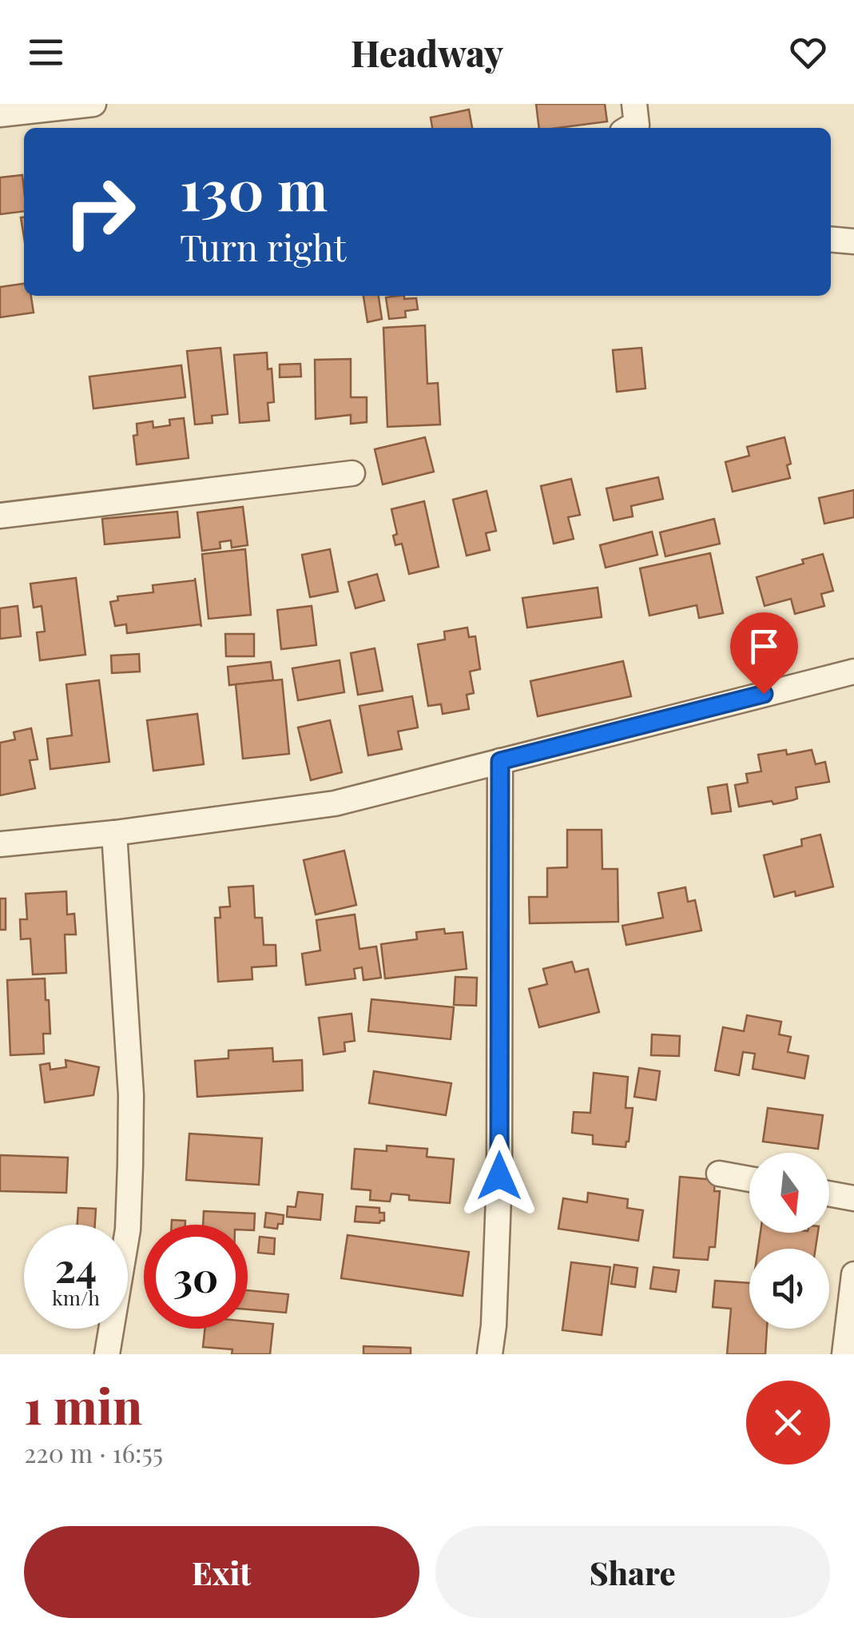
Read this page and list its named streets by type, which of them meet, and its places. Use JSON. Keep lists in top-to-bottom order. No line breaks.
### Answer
{"north":"bottom","page":{"header":"Headway","turn":["130 m","Turn right"],"speed":"24 km/h","limit":"30","heading":["1 min","220 m · 16:55"],"buttons":["Exit","Share"]}}
